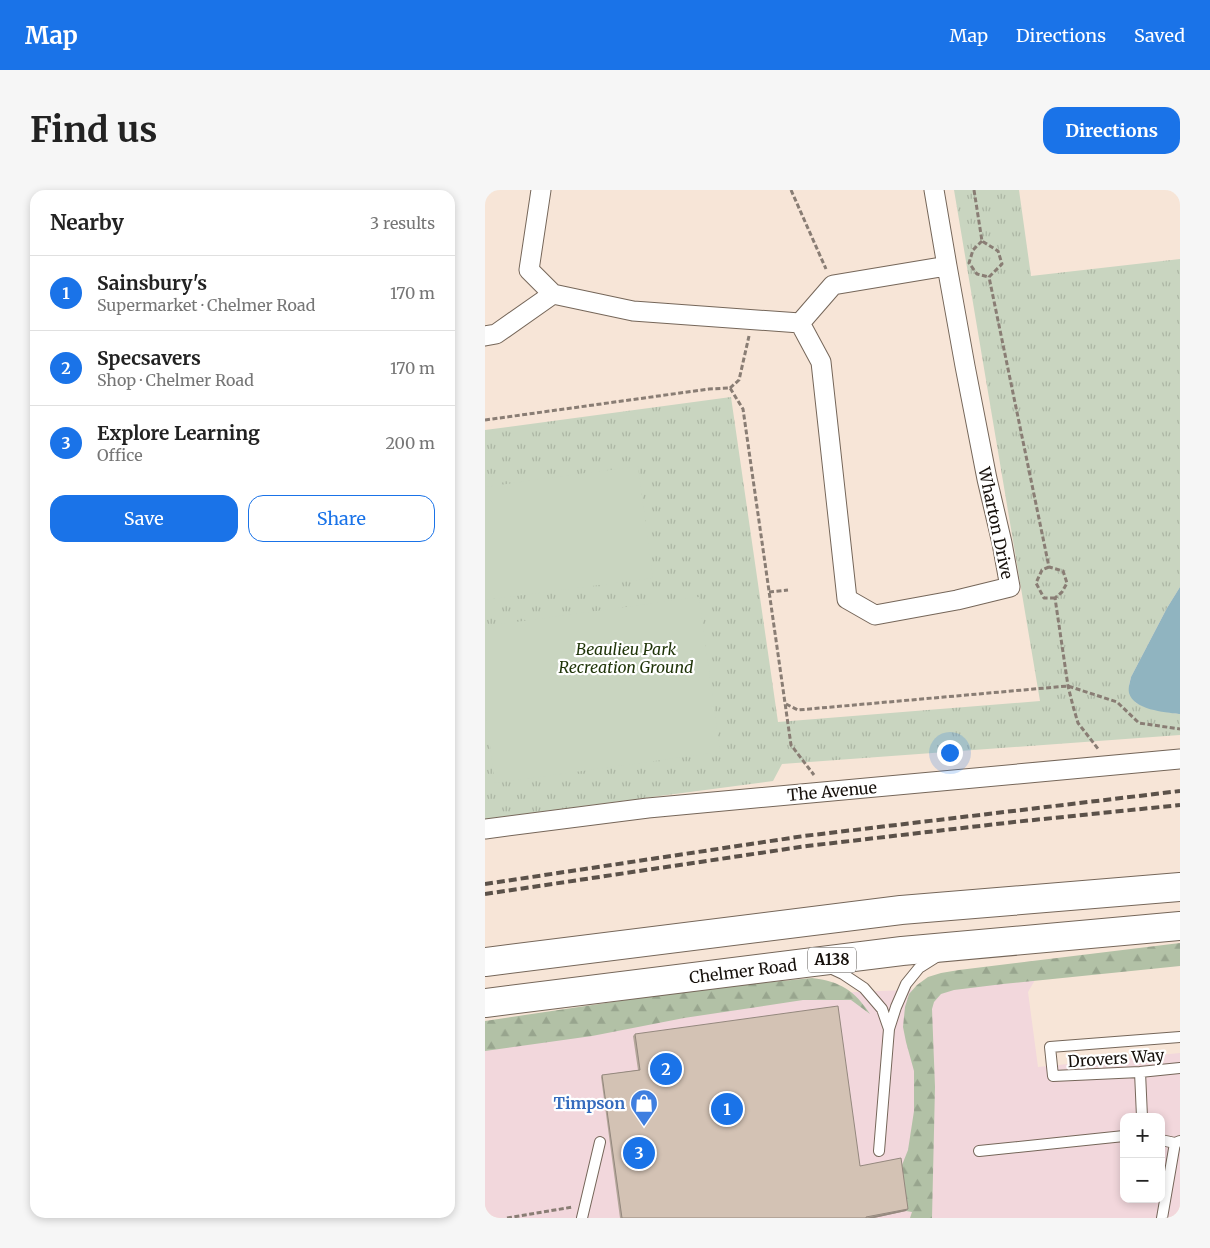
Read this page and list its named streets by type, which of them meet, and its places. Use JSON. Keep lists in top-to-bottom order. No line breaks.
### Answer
{"streets":{"main road":["A138","Chelmer Road"],"street":["Wharton Drive","The Avenue"],"lane":["Drovers Way"]},"parks":["Beaulieu Park Recreation Ground"],"places":{"shop":["Timpson"]},"page":{"header":"Map","nav":["Map","Directions","Saved"],"buttons":["Directions",["Save","Share"]],"title":"Find us","heading":["Nearby","3 results"],"list":[{"mark":"1","name":"Sainsbury's","note":"Supermarket · Chelmer Road","value":"170 m"},{"mark":"2","name":"Specsavers","note":"Shop · Chelmer Road","value":"170 m"},{"mark":"3","name":"Explore Learning","note":"Office","value":"200 m"}],"pins":["2","1","3"],"map_buttons":["+","−"]}}
